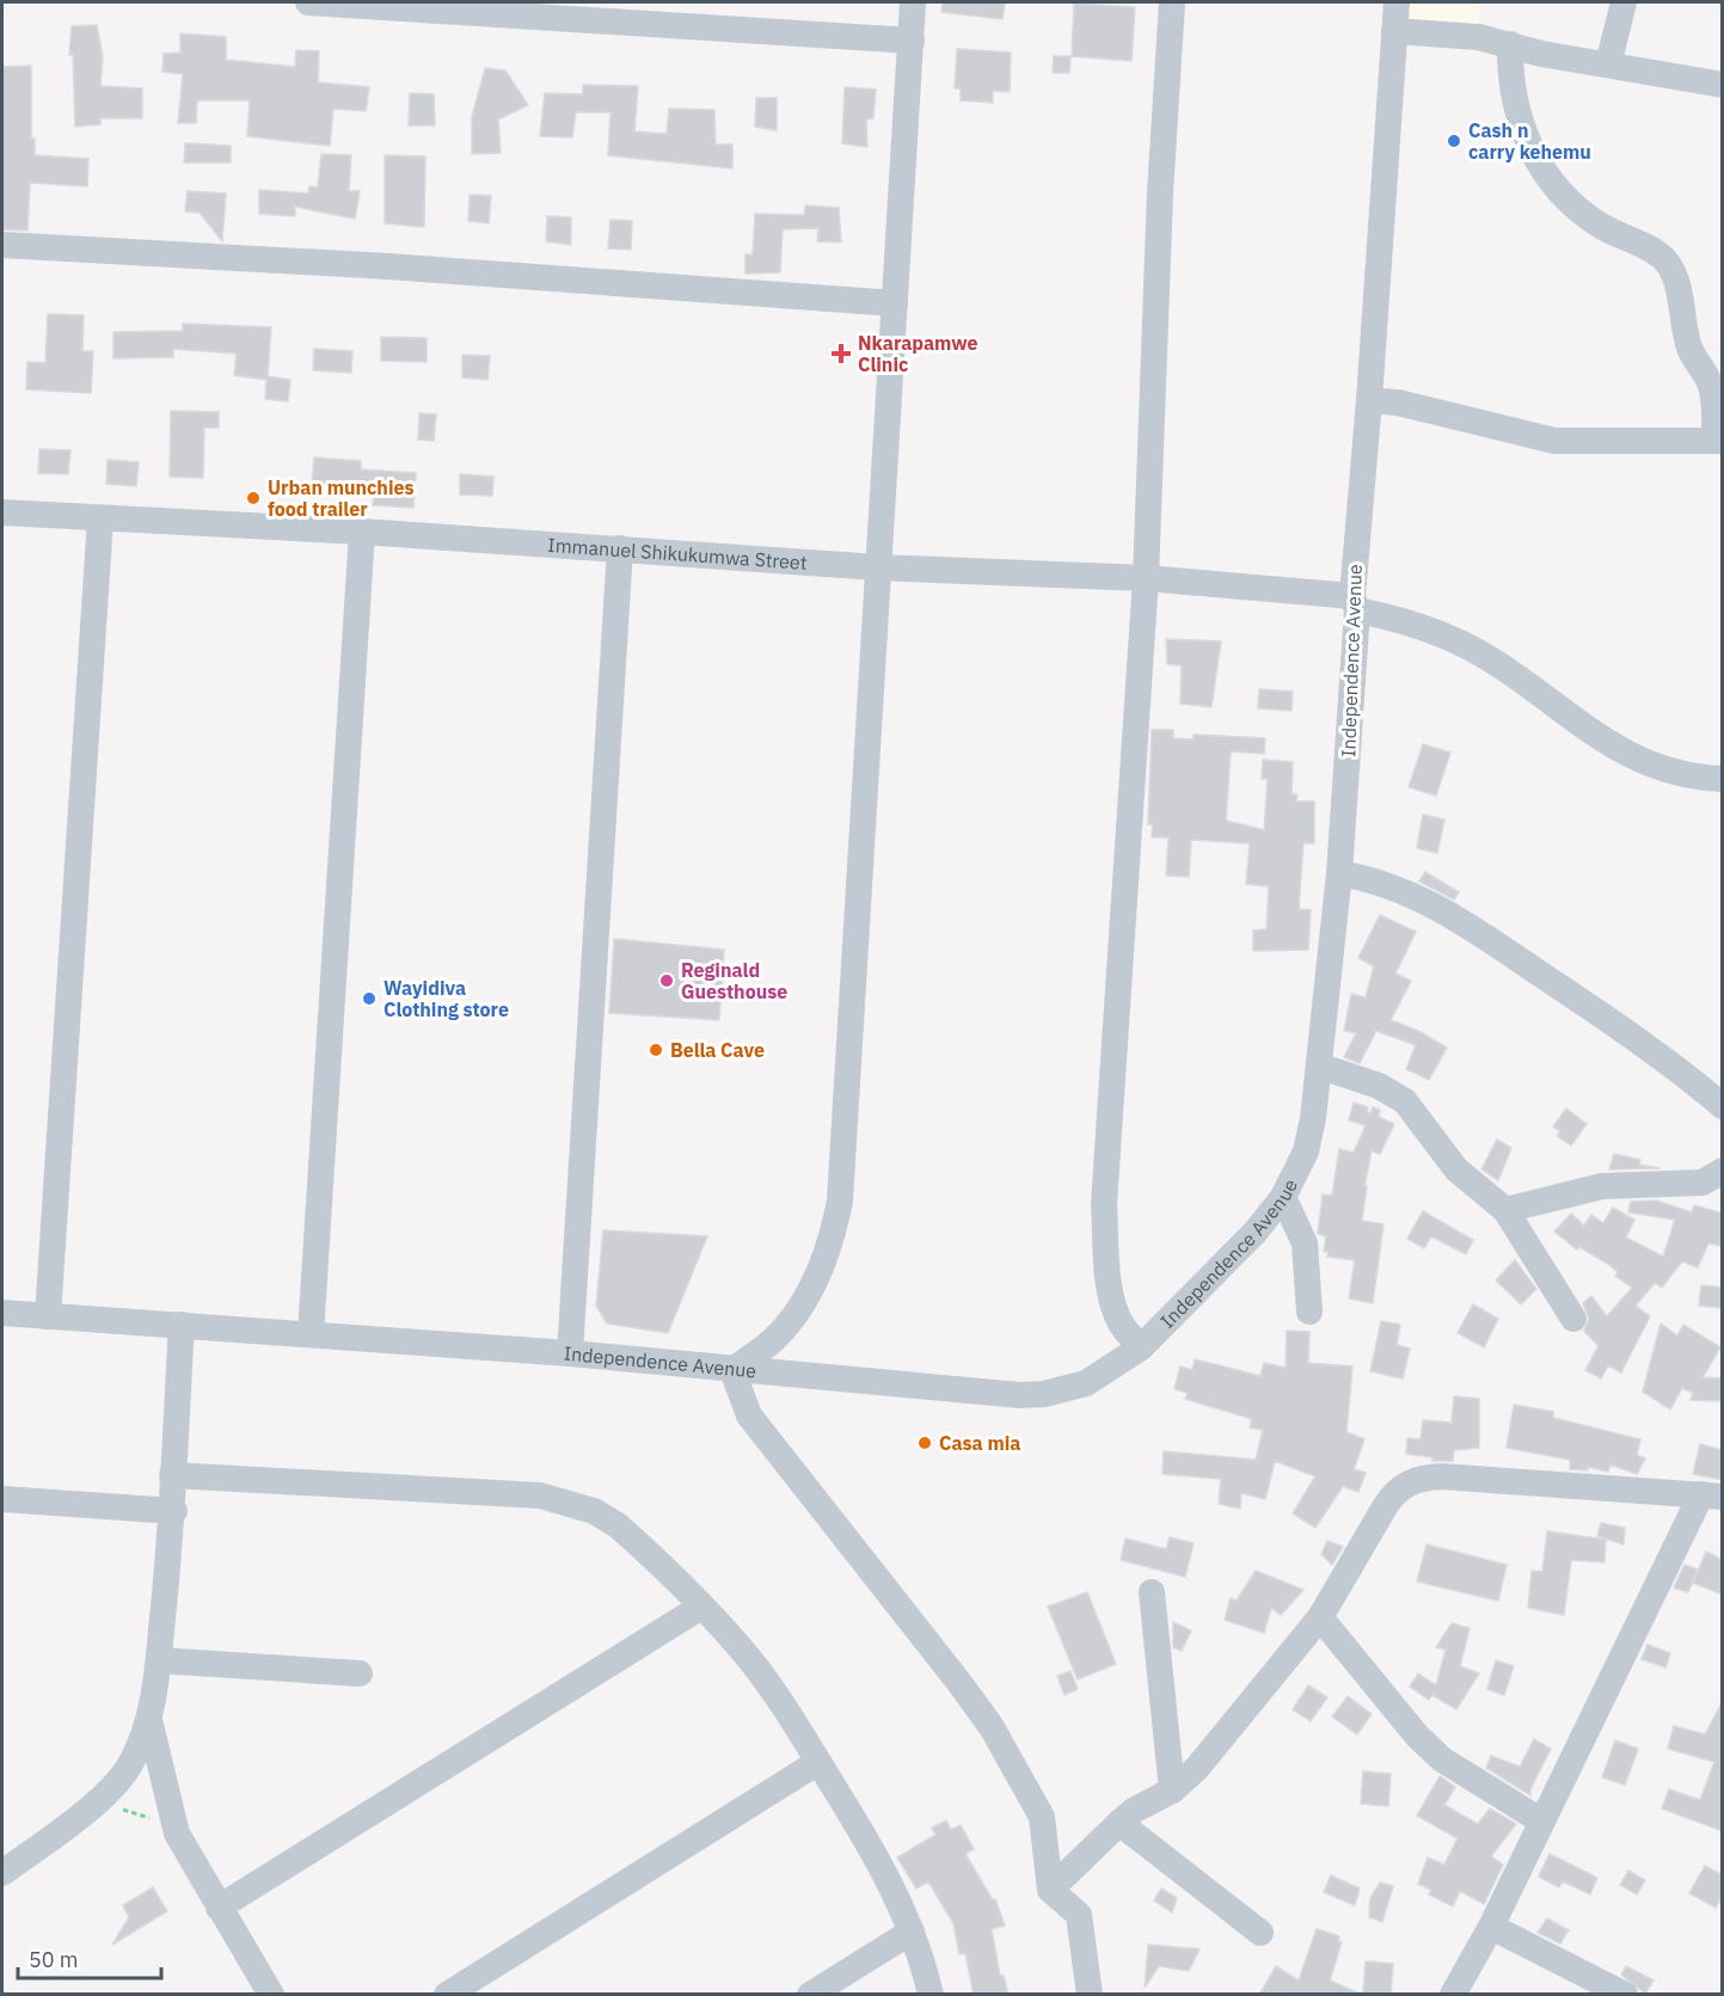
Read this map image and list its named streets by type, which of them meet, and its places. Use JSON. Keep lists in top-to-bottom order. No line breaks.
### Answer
{"streets":{"street":["Immanuel Shikukumwa Street","Independence Avenue"]},"crossings":[["Immanuel Shikukumwa Street","Independence Avenue"]],"places":{"other":["Cash n carry kehemu","Urban munchies food trailer","Reginald Guesthouse","Wayidiva Clothing store","Bella Cave","Casa mia"],"health":["Nkarapamwe Clinic"]},"scale_bar":"50 m"}
